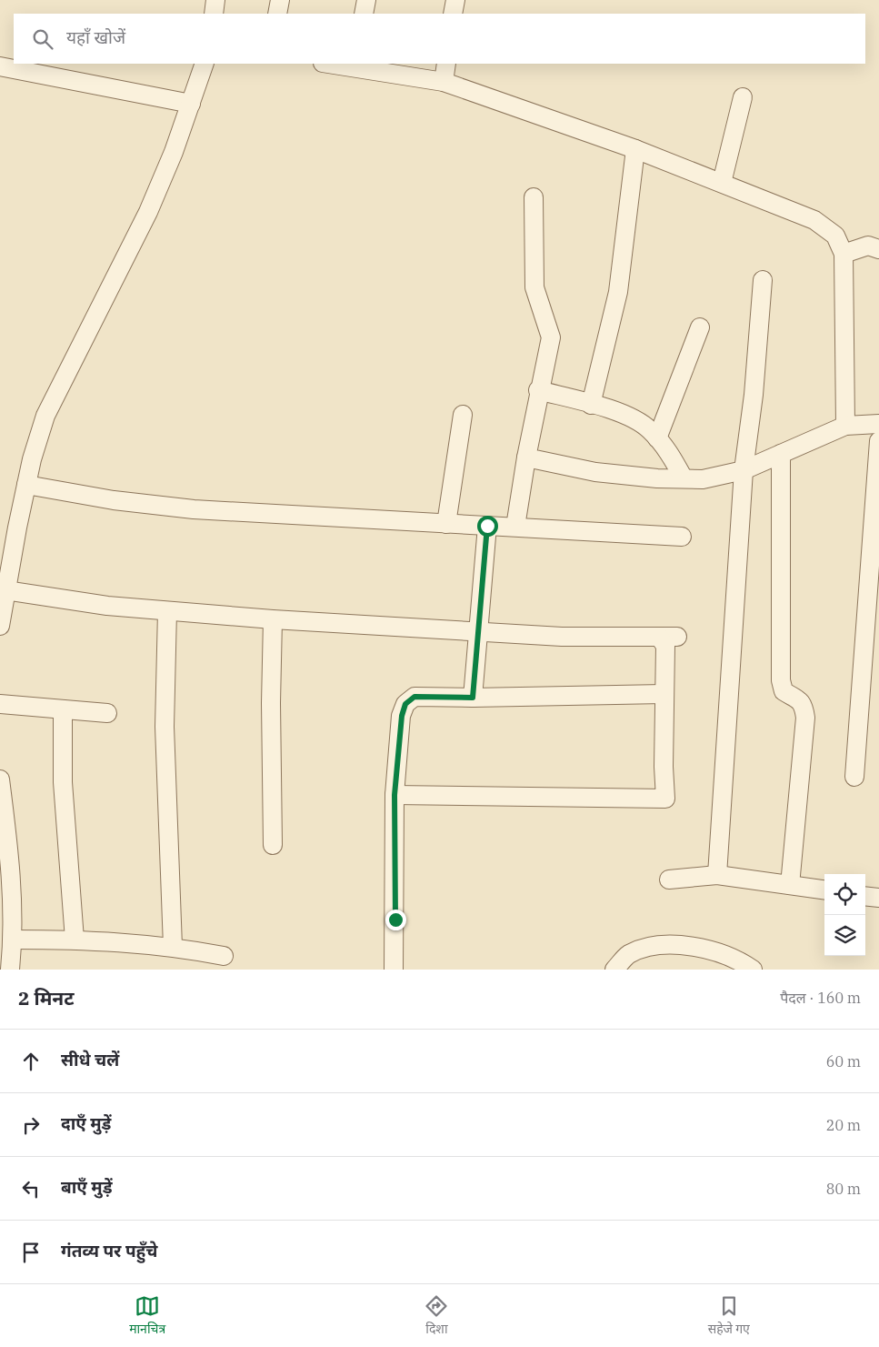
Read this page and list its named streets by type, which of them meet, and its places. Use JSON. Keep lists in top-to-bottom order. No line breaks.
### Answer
{"page":{"search":"यहाँ खोजें","heading":["2 मिनट","पैदल · 160 m"],"list":[["सीधे चलें","60 m"],["दाएँ मुड़ें","20 m"],["बाएँ मुड़ें","80 m"],"गंतव्य पर पहुँचे"],"nav":["मानचित्र","दिशा","सहेजे गए"]}}
